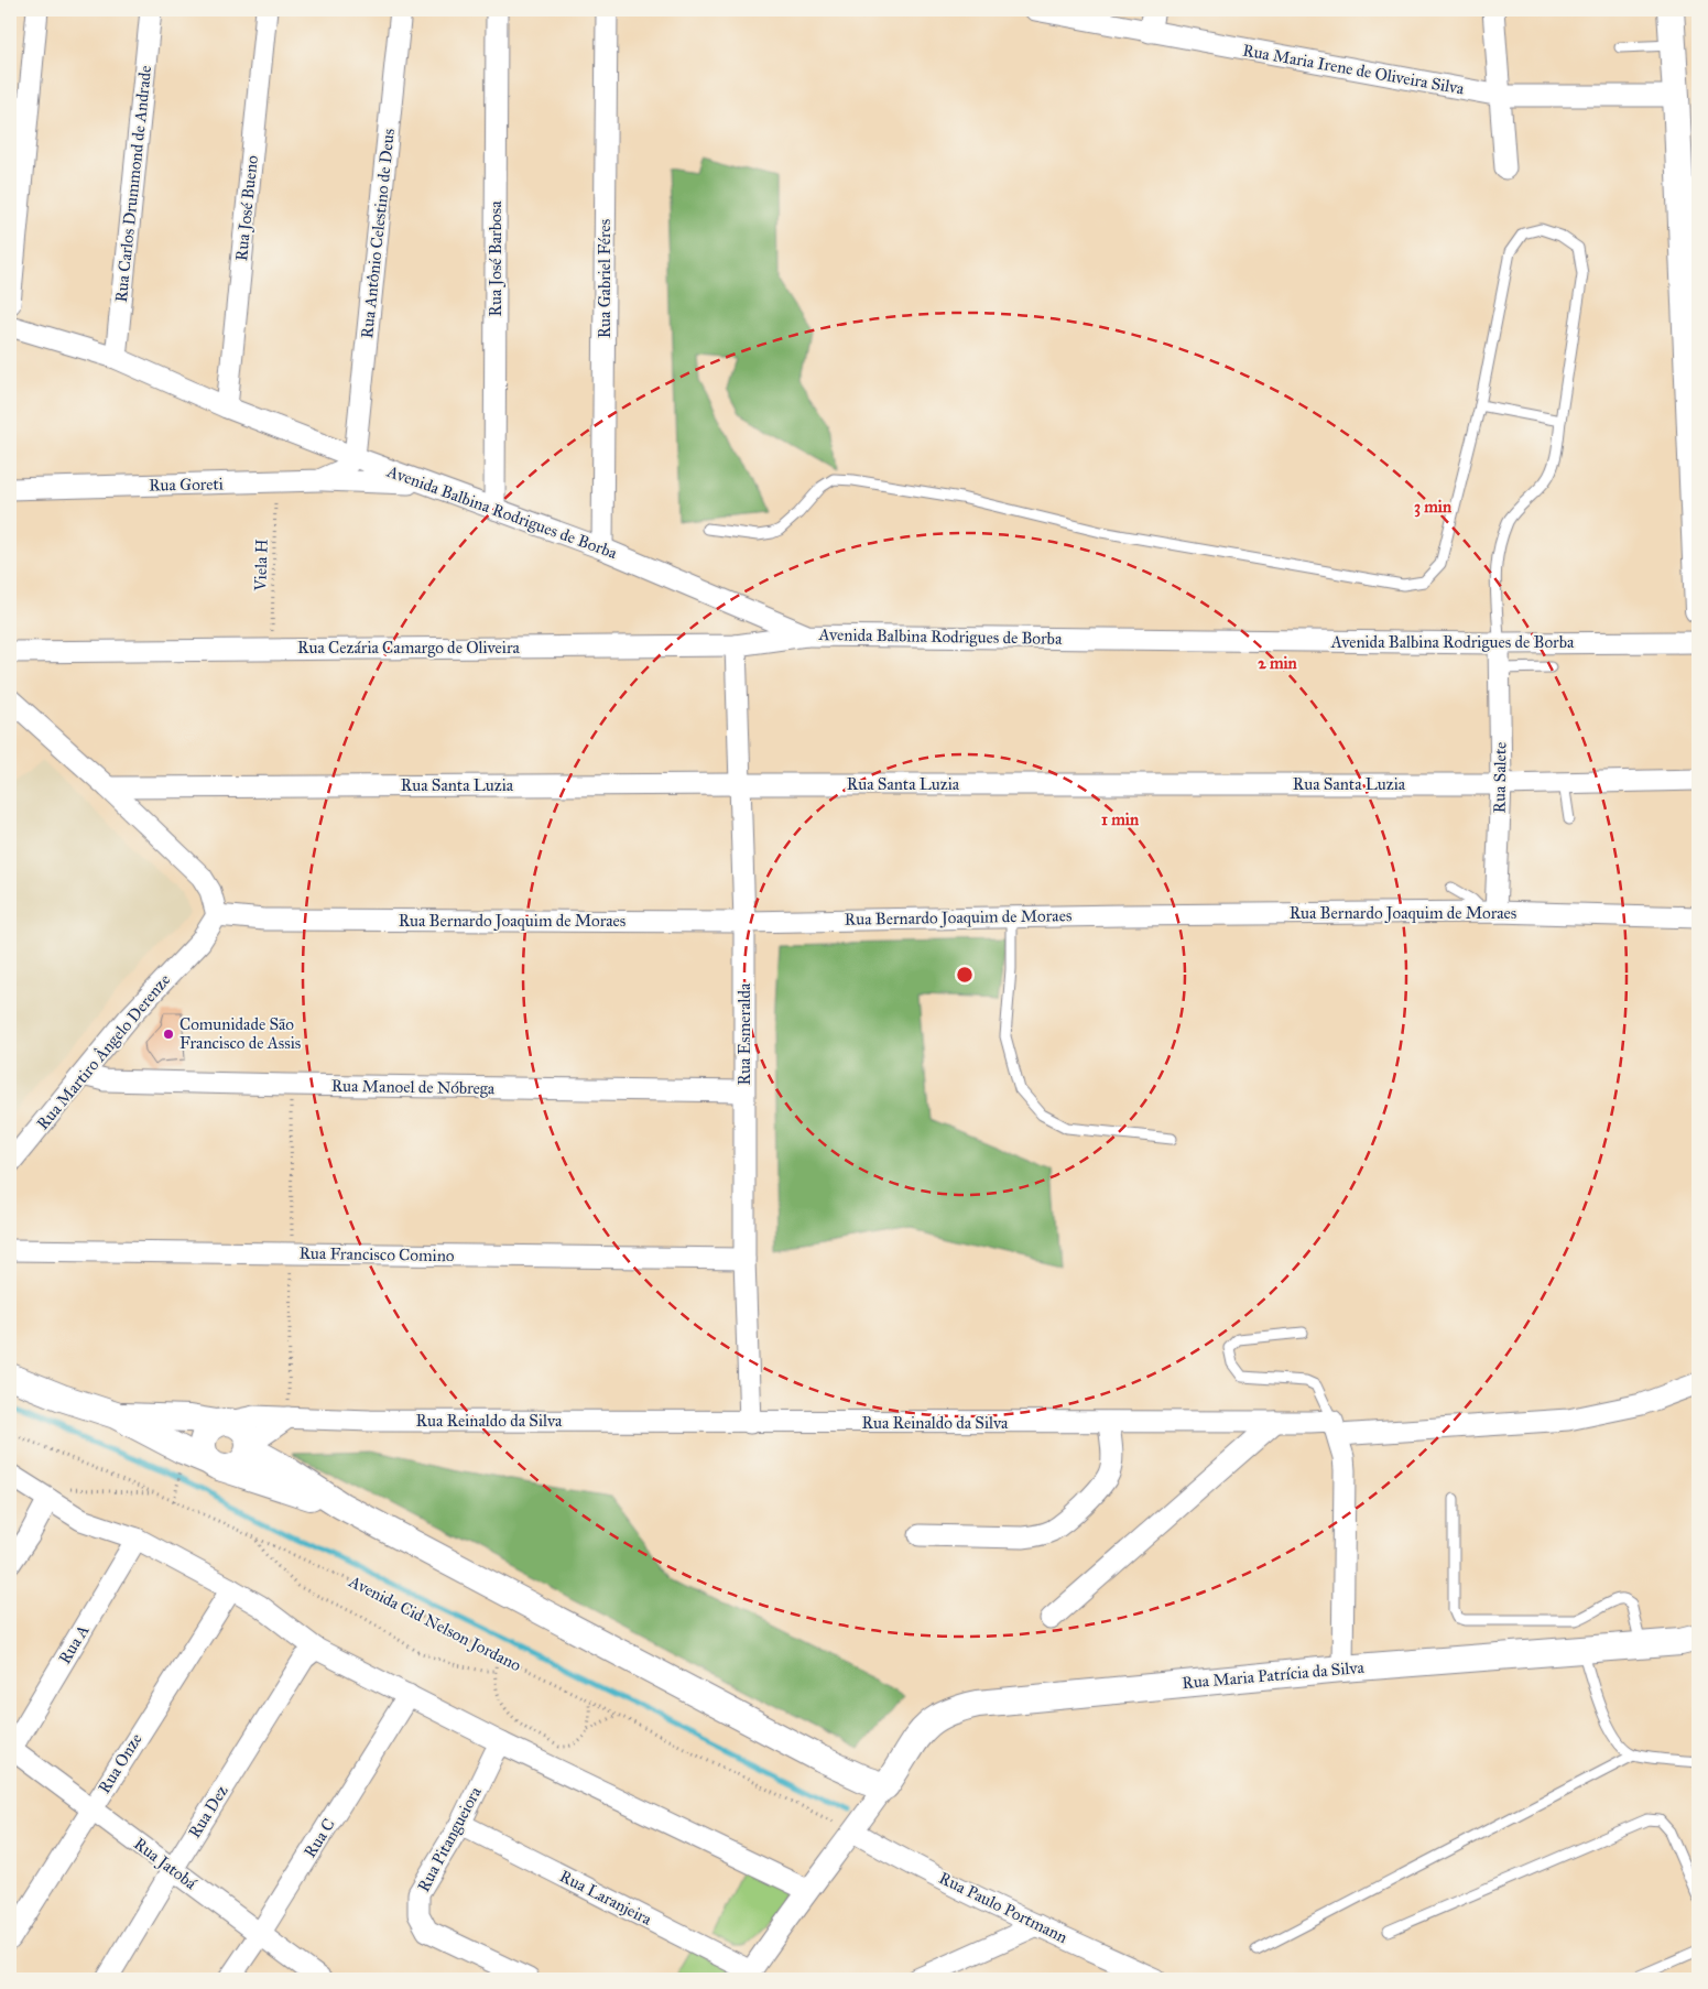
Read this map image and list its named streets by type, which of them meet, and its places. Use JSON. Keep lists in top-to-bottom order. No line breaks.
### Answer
{"streets":{"street":["Rua Maria Irene de Oliveira Silva","Rua Carlos Drummond de Andrade","Rua José Bueno","Rua Antônio Celestino de Deus","Rua José Barbosa","Rua Gabriel Féres","Rua Goreti","Avenida Balbina Rodrigues de Borba","Rua Cezária Camargo de Oliveira","Rua Salete","Rua Santa Luzia","Rua Bernardo Joaquim de Moraes","Rua Esmeralda","Rua Martiro Ângelo Derenze","Rua Manoel de Nóbrega","Rua Francisco Comino","Rua Reinaldo da Silva","Rua A","Rua Maria Patrícia da Silva","Rua Onze","Rua Dez","Rua C","Rua Pitangueiora","Rua Jatobá","Rua Laranjeira","Rua Paulo Portmann"],"path":["Viela H","Avenida Cid Nelson Jordano"]},"crossings":[["Rua Carlos Drummond de Andrade","Avenida Balbina Rodrigues de Borba"],["Rua José Bueno","Avenida Balbina Rodrigues de Borba"],["Rua Antônio Celestino de Deus","Rua Goreti"],["Rua Antônio Celestino de Deus","Avenida Balbina Rodrigues de Borba"],["Rua José Barbosa","Avenida Balbina Rodrigues de Borba"],["Rua Gabriel Féres","Avenida Balbina Rodrigues de Borba"],["Rua Goreti","Avenida Balbina Rodrigues de Borba"],["Rua Goreti","Viela H"],["Avenida Balbina Rodrigues de Borba","Rua Cezária Camargo de Oliveira"],["Avenida Balbina Rodrigues de Borba","Rua Salete"],["Viela H","Rua Cezária Camargo de Oliveira"],["Rua Cezária Camargo de Oliveira","Rua Esmeralda"],["Rua Salete","Rua Santa Luzia"],["Rua Salete","Rua Bernardo Joaquim de Moraes"],["Rua Santa Luzia","Rua Esmeralda"],["Rua Bernardo Joaquim de Moraes","Rua Esmeralda"],["Rua Bernardo Joaquim de Moraes","Rua Martiro Ângelo Derenze"],["Rua Esmeralda","Rua Manoel de Nóbrega"],["Rua Esmeralda","Rua Francisco Comino"],["Rua Esmeralda","Rua Reinaldo da Silva"],["Rua Martiro Ângelo Derenze","Rua Manoel de Nóbrega"],["Avenida Cid Nelson Jordano","Rua Paulo Portmann"],["Rua A","Rua Jatobá"],["Rua Onze","Rua Jatobá"],["Rua Dez","Rua Jatobá"],["Rua C","Rua Jatobá"],["Rua Pitangueiora","Rua Laranjeira"]],"places":["Comunidade São Francisco de Assis"],"rings":["3 min","2 min","1 min"]}
